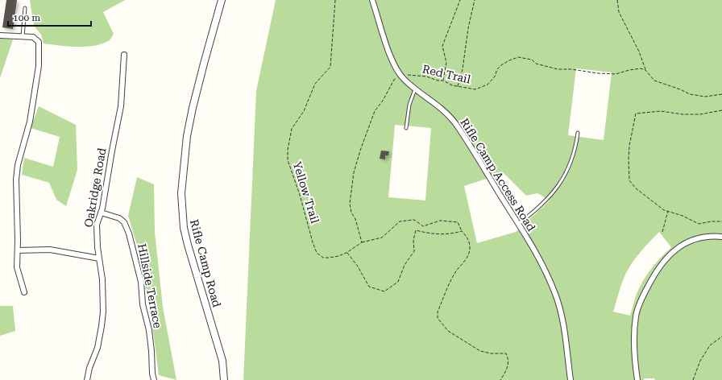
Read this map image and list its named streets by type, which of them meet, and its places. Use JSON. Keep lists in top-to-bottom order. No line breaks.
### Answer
{"streets":{"street":["Rifle Camp Access Road","Oakridge Road","Rifle Camp Road","Hillside Terrace"],"path":["Red Trail","Yellow Trail"]},"crossings":[["Red Trail","Rifle Camp Access Road"],["Oakridge Road","Hillside Terrace"]],"scale_bar":"100 m"}
